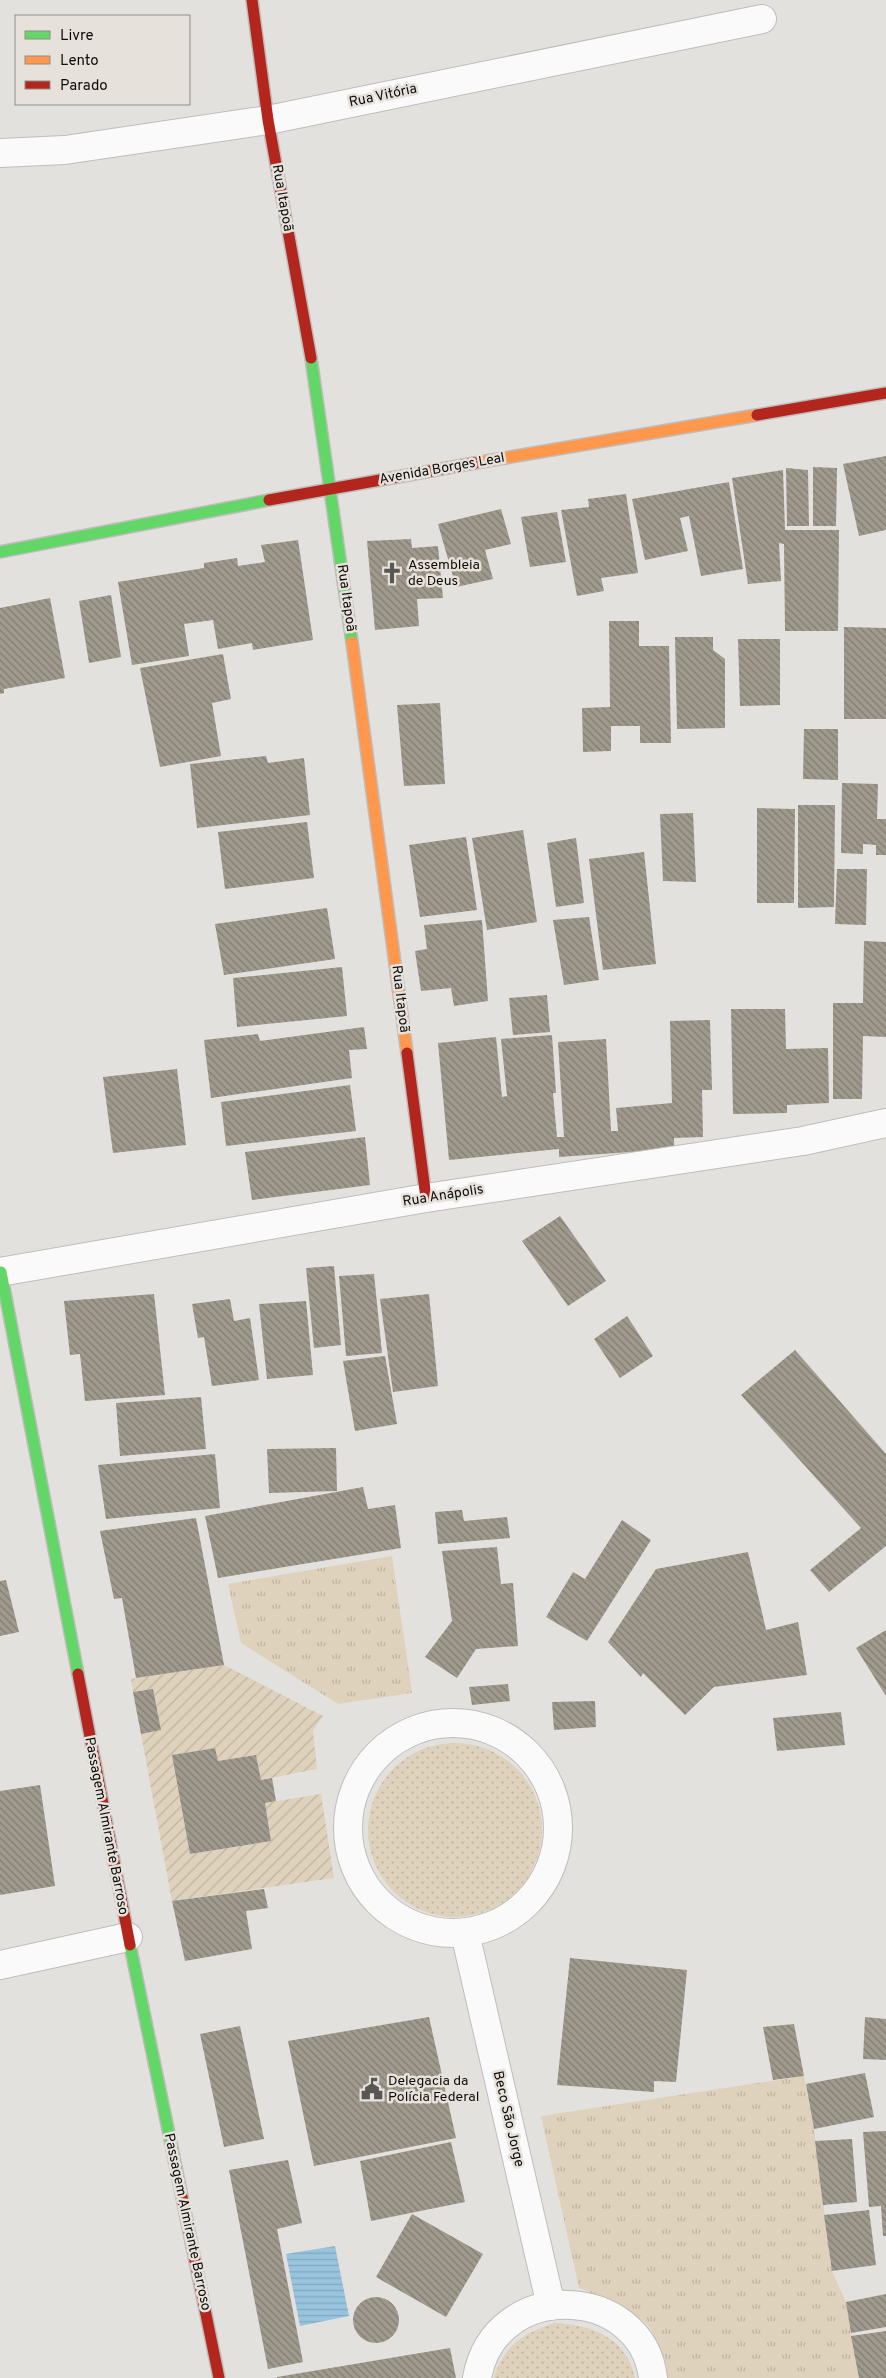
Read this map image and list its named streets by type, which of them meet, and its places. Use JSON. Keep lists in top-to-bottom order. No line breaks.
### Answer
{"streets":{"street":["Rua Vitória","Rua Itapoã","Avenida Borges Leal","Rua Anápolis","Passagem Almirante Barroso","Beco São Jorge"]},"crossings":[["Rua Vitória","Rua Itapoã"],["Rua Itapoã","Avenida Borges Leal"],["Rua Itapoã","Rua Anápolis"],["Rua Anápolis","Passagem Almirante Barroso"]],"places":{"church":["Assembleia de Deus"],"public building":["Delegacia da Polícia Federal"]},"legend":["Livre","Lento","Parado"]}
